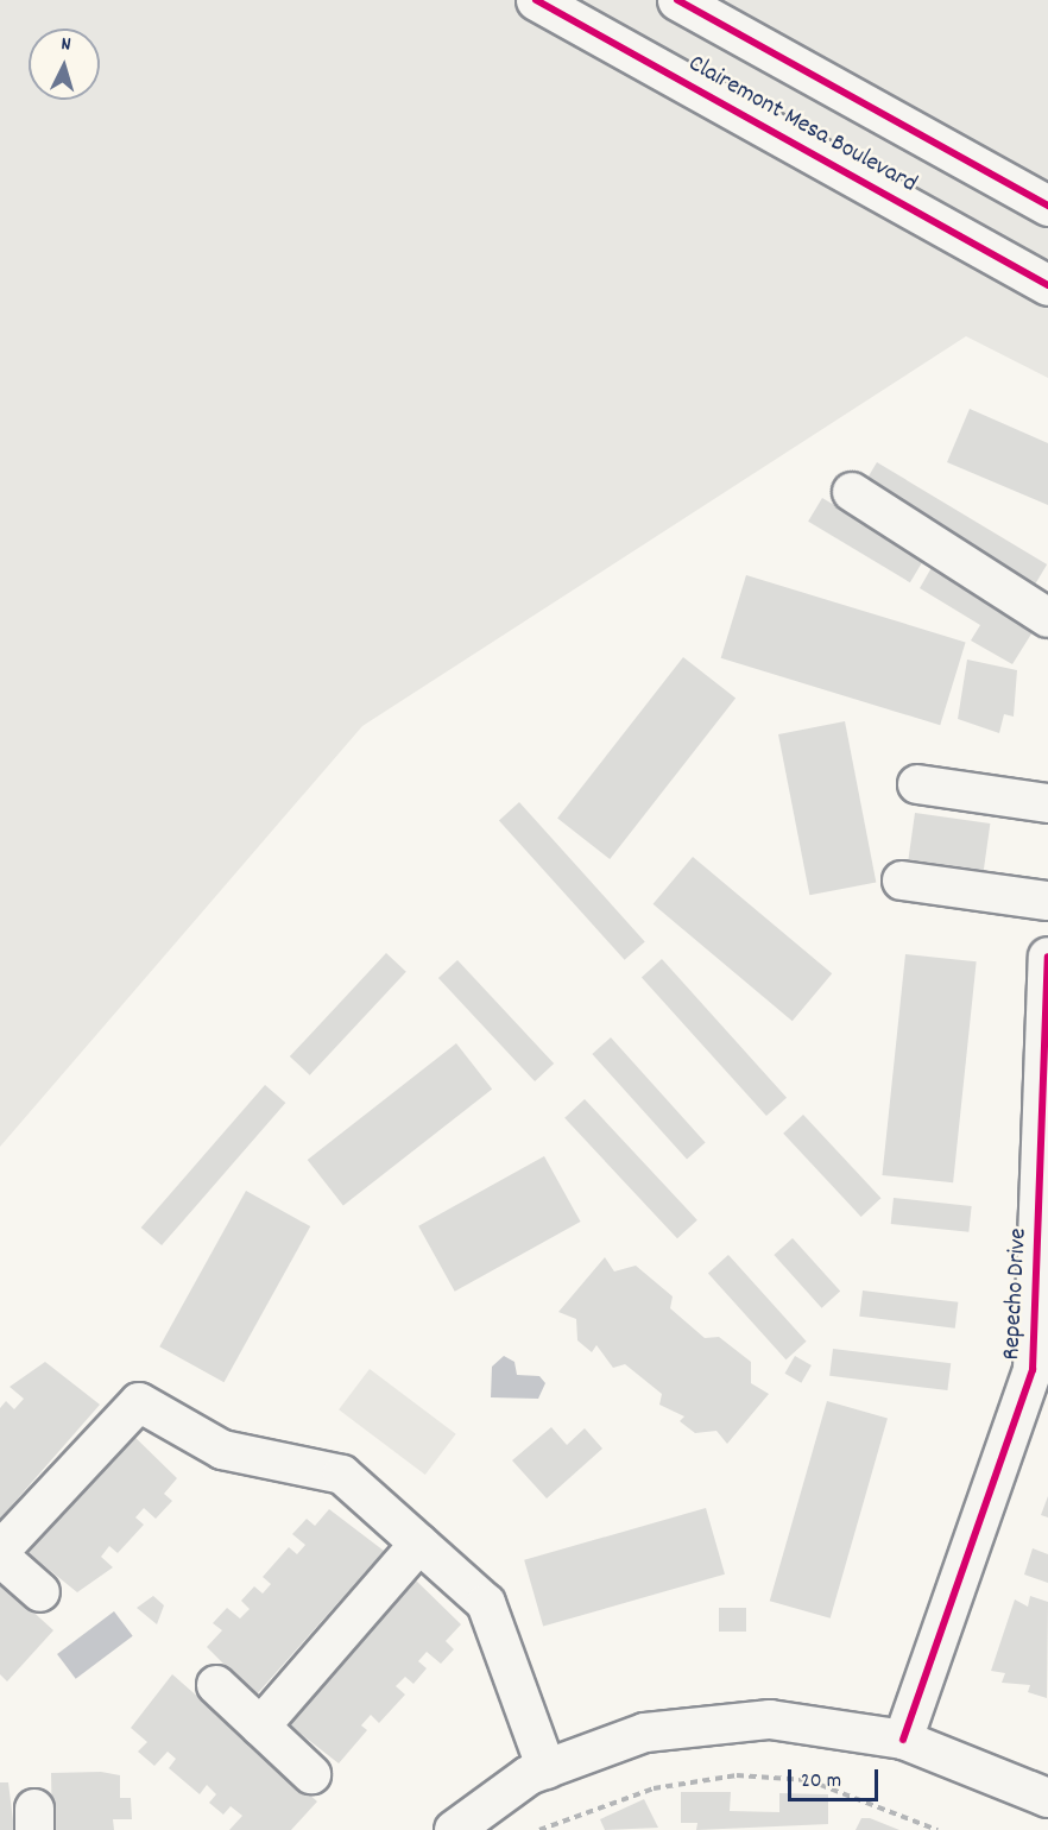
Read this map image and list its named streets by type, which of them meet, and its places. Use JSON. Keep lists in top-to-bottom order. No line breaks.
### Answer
{"streets":{"main road":["Clairemont Mesa Boulevard"],"street":["Repecho Drive"]},"scale_bar":"20 m","north":"top"}
